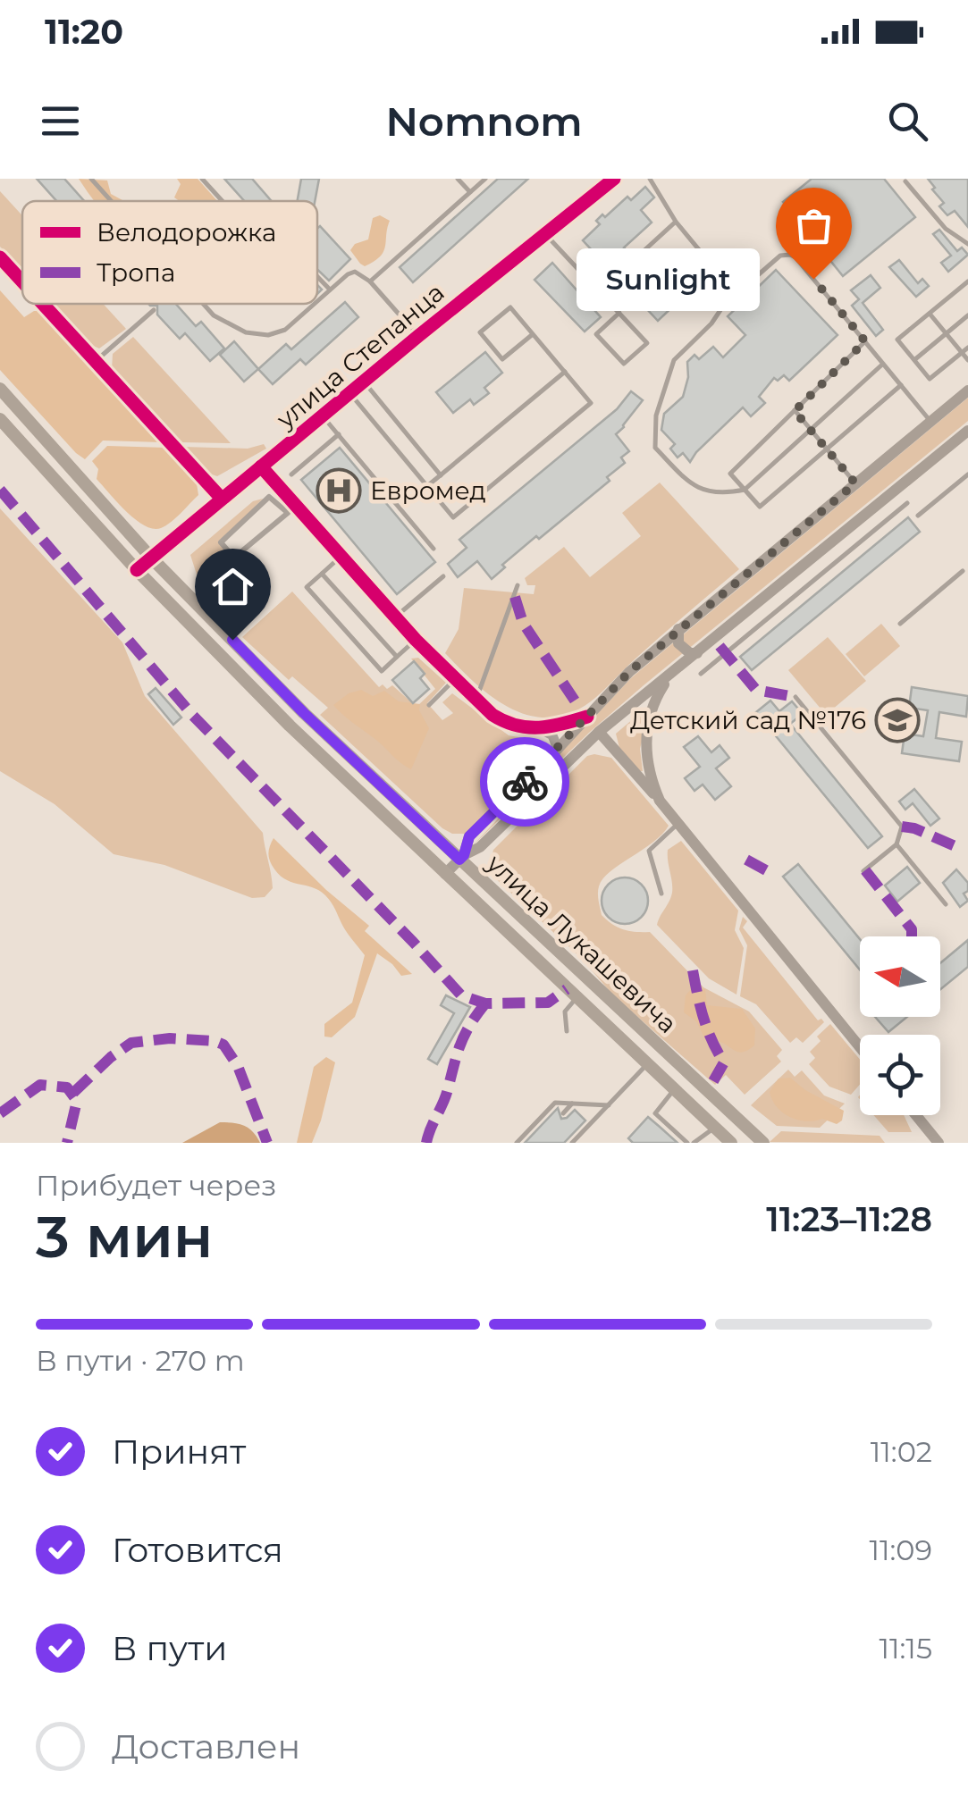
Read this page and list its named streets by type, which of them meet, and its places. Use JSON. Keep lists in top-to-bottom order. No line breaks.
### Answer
{"streets":{"main road":["улица Лукашевича"],"street":["улица Степанца"]},"crossings":[["улица Степанца","улица Лукашевича"]],"places":{"other":["Sunlight"],"hospital":["Евромед"],"school or university":["Детский сад №176"]},"legend":["Велодорожка","Тропа"],"north":"left","page":{"status":"11:20","header":"Nomnom","bubble":"Sunlight","heading":["3 мин","Прибудет через","11:23–11:28"],"bar":"В пути · 270 m","list":[["Принят","11:02"],["Готовится","11:09"],["В пути","11:15"],"Доставлен"]}}
